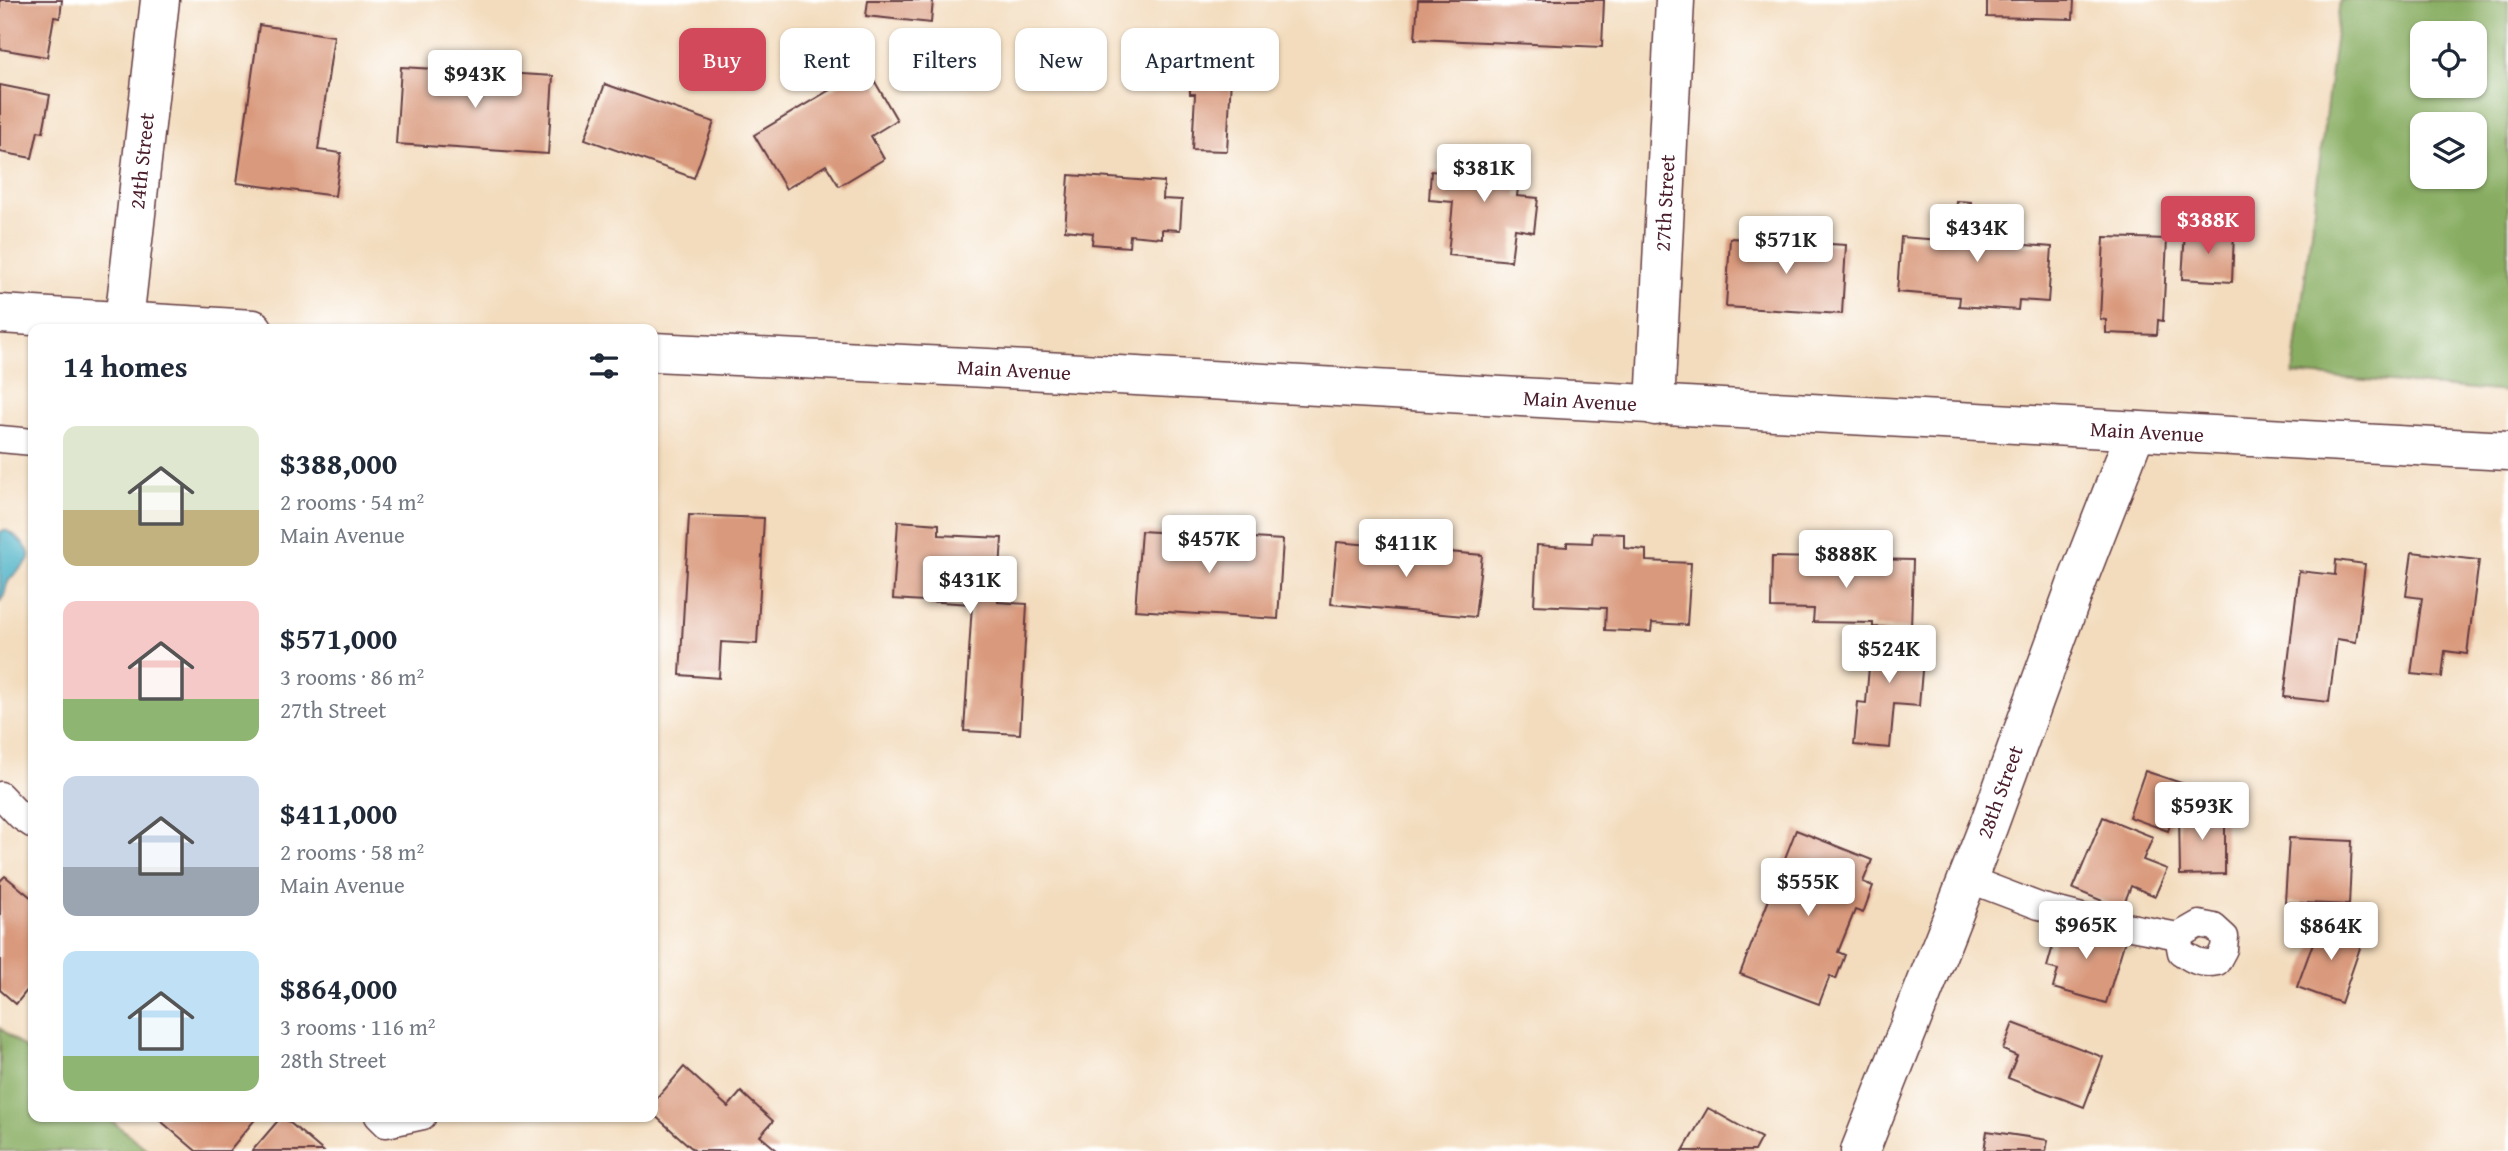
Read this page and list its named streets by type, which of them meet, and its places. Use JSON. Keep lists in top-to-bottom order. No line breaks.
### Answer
{"streets":{"main road":["24th Street","27th Street","Main Avenue","28th Street"]},"crossings":[["27th Street","Main Avenue"],["Main Avenue","28th Street"]],"page":{"chip":["Buy","Rent","Filters","New","Apartment"],"price":["$943K","$381K","$388K","$434K","$571K","$457K","$411K","$888K","$431K","$524K","$593K","$555K","$965K","$864K"],"heading":"14 homes","list":[{"name":"$388,000","note":"2 rooms · 54 m² · Main Avenue"},{"name":"$571,000","note":"3 rooms · 86 m² · 27th Street"},{"name":"$411,000","note":"2 rooms · 58 m² · Main Avenue"},{"name":"$864,000","note":"3 rooms · 116 m² · 28th Street"}]}}
